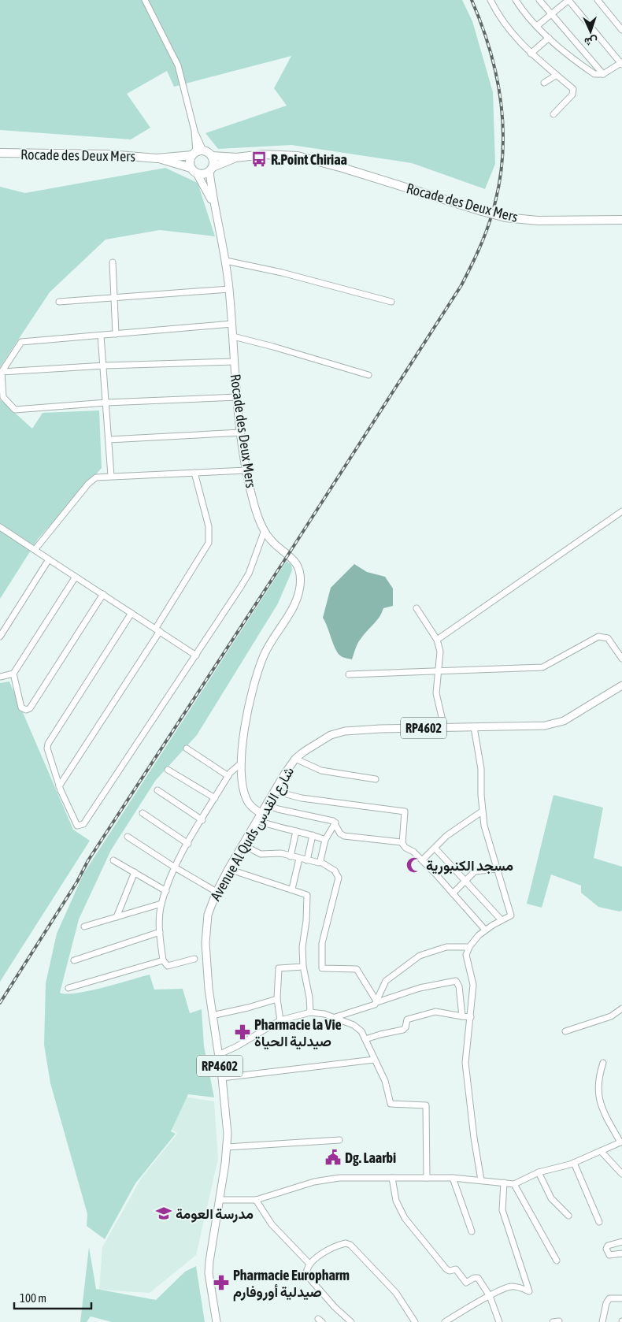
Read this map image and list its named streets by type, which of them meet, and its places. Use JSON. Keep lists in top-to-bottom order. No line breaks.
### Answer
{"streets":{"highway":["Rocade des Deux Mers"],"main road":["RP4602","Avenue Al Quds شارع القدس"]},"crossings":[["Rocade des Deux Mers","Avenue Al Quds شارع القدس"]],"places":{"bus stop":["R.Point Chiriaa"],"mosque":["مسجد الكنبورية"],"pharmacy":["Pharmacie la Vie صيدلية الحياة","Pharmacie Europharm صيدلية أوروفارم"],"public building":["Dg. Laarbi"],"school or university":["مدرسة العومة"]},"scale_bar":"100 m","north":"bottom"}
